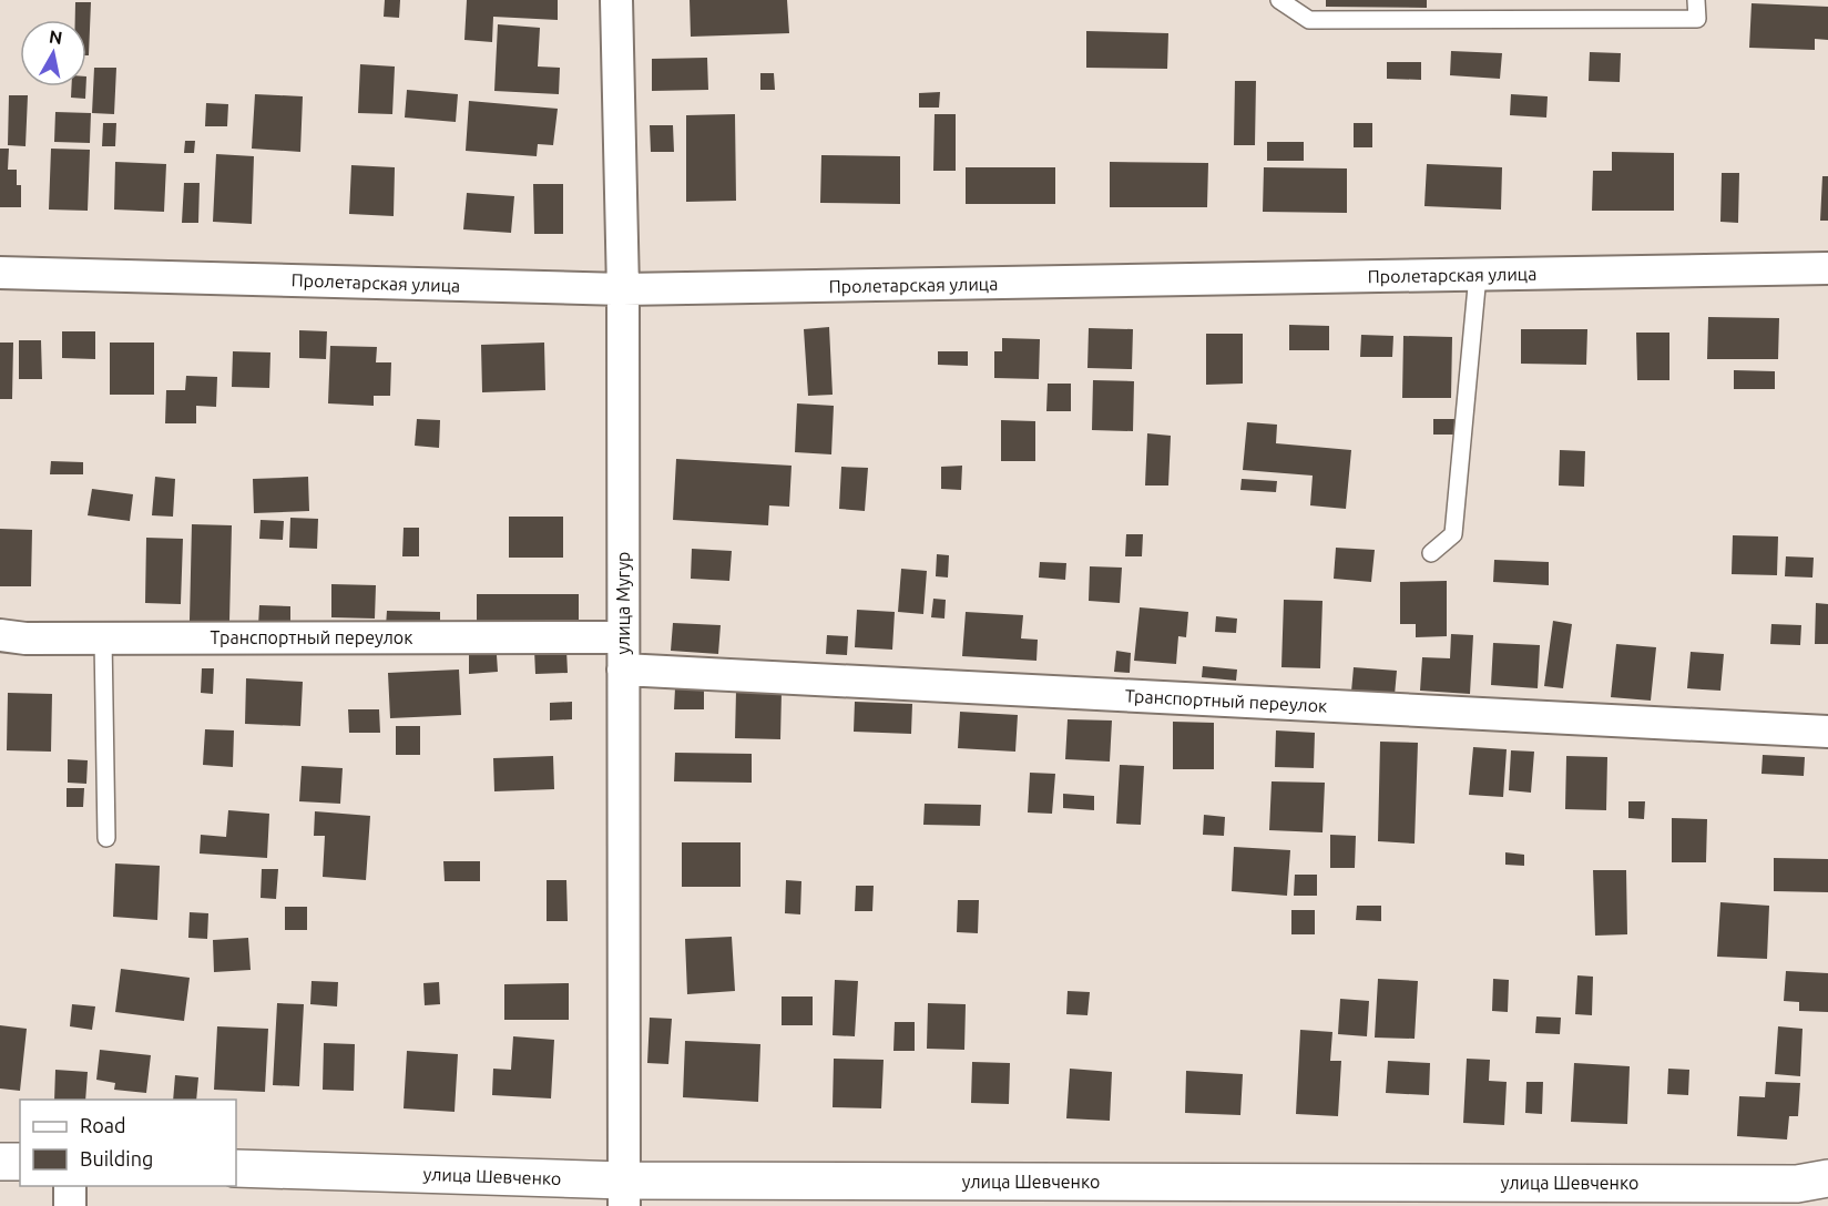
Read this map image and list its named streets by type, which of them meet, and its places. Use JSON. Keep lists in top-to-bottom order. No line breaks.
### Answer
{"streets":{"street":["Пролетарская улица","улица Мугур","Транспортный переулок","улица Шевченко"]},"crossings":[["Пролетарская улица","улица Мугур"],["улица Мугур","Транспортный переулок"],["улица Мугур","улица Шевченко"]],"legend":["Road","Building"],"north":"top"}
